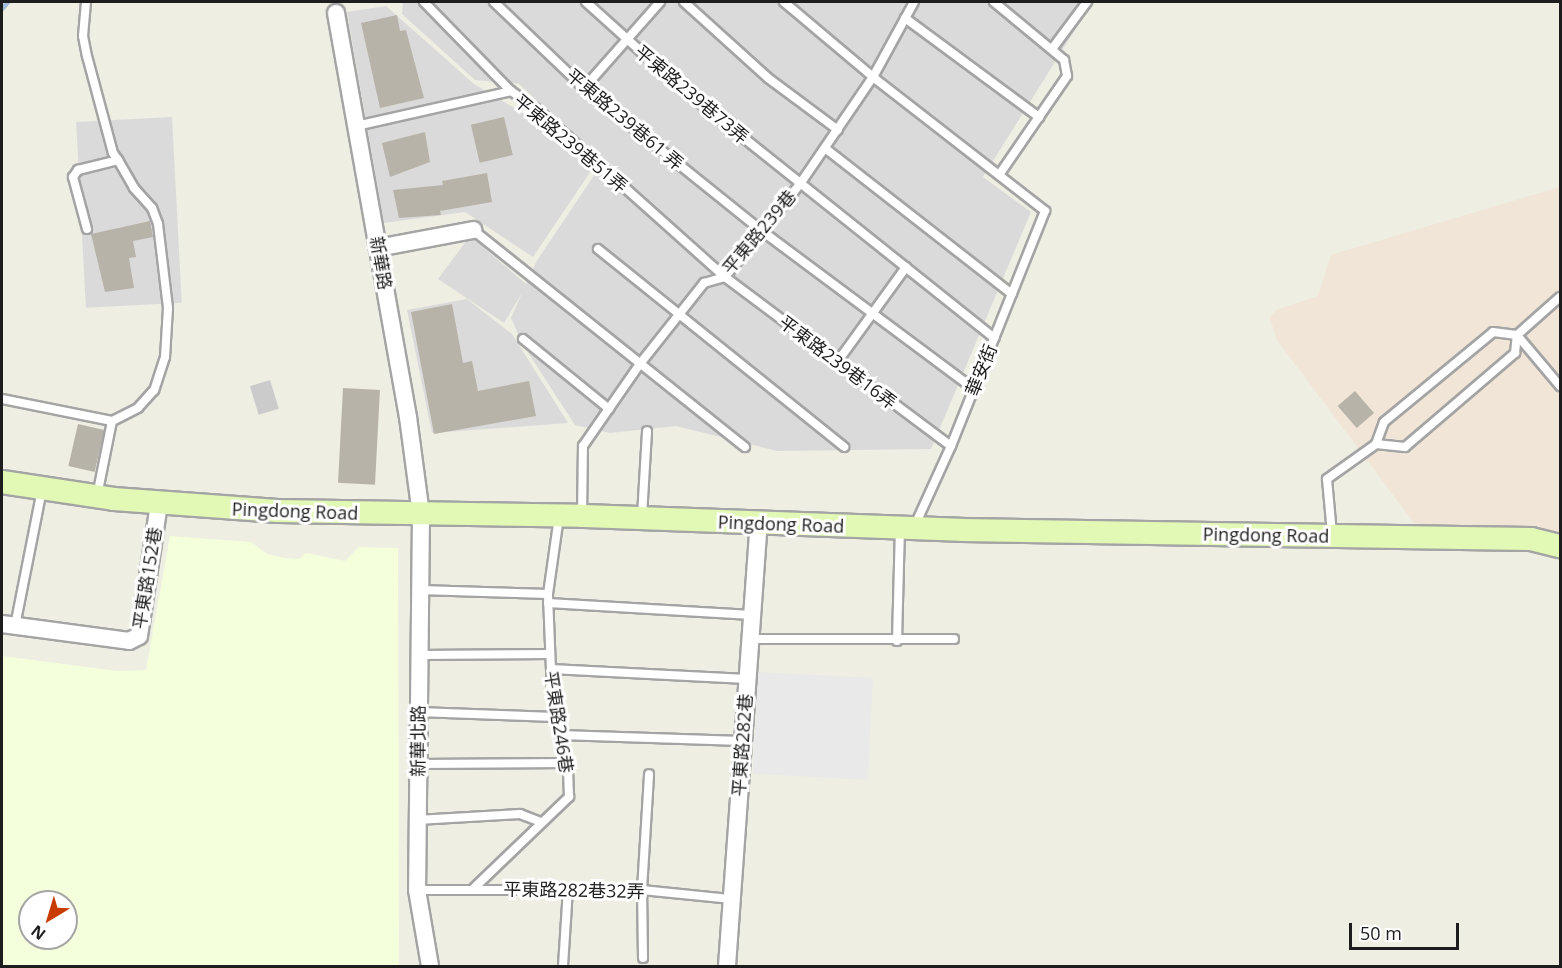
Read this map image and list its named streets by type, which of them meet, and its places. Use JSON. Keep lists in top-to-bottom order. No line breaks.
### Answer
{"streets":{"street":["新華路","Pingdong Road","平東路152巷","新華北路","平東路282巷"],"lane":["平東路239巷73弄","平東路239巷61 弄","平東路239巷51弄","平東路239巷","平東路239巷16弄","華安街","平東路246巷","平東路282巷32弄"]},"crossings":[["平東路239巷73弄","平東路239巷"],["平東路239巷73弄","華安街"],["平東路239巷61 弄","平東路239巷"],["平東路239巷61 弄","華安街"],["平東路239巷51弄","平東路239巷"],["平東路239巷51弄","平東路239巷16弄"],["平東路239巷","平東路239巷16弄"],["平東路239巷","Pingdong Road"],["新華路","Pingdong Road"],["新華路","新華北路"],["平東路239巷16弄","華安街"],["華安街","Pingdong Road"],["Pingdong Road","平東路152巷"],["Pingdong Road","平東路246巷"],["Pingdong Road","新華北路"],["Pingdong Road","平東路282巷"],["平東路246巷","平東路282巷32弄"],["新華北路","平東路282巷32弄"],["平東路282巷","平東路282巷32弄"]],"scale_bar":"50 m","north":"bottom left"}
